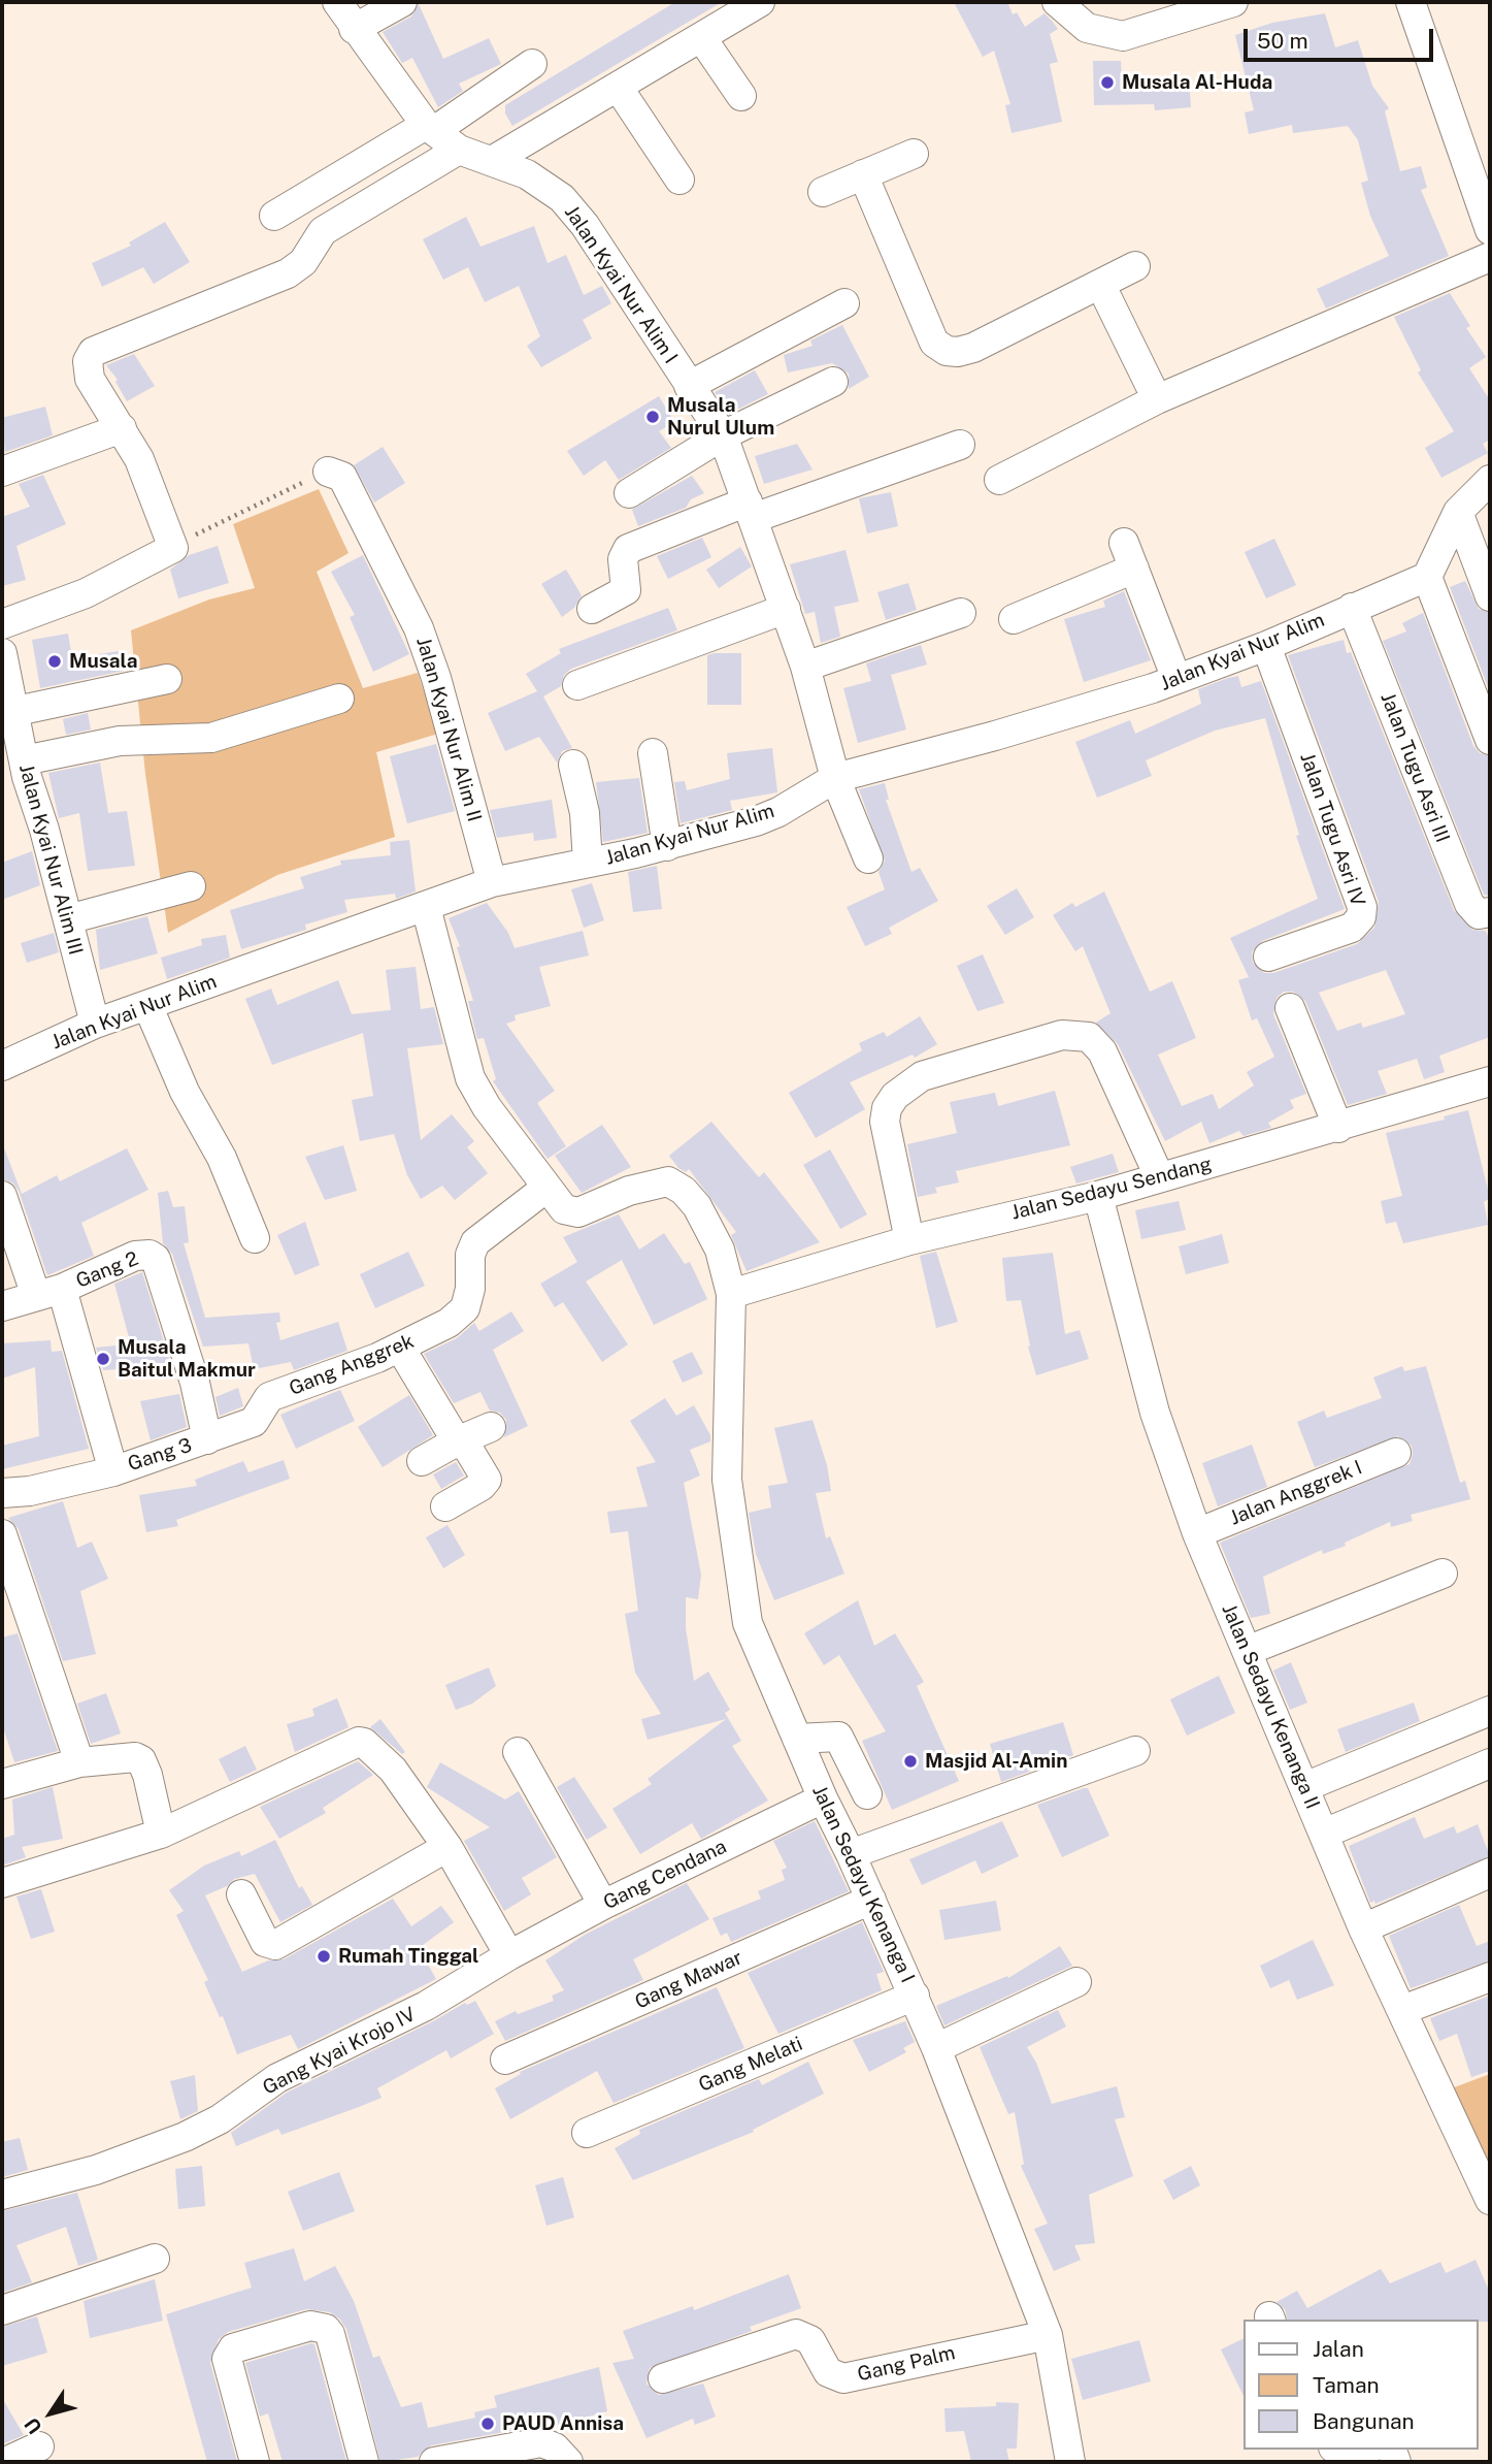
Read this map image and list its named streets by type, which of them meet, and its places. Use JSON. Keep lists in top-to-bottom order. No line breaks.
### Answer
{"streets":{"street":["Jalan Kyai Nur Alim I","Jalan Kyai Nur Alim","Jalan Kyai Nur Alim II","Jalan Tugu Asri III","Jalan Tugu Asri IV","Jalan Kyai Nur Alim III","Jalan Sedayu Sendang","Gang 2","Gang Anggrek","Gang 3","Jalan Anggrek I","Jalan Sedayu Kenanga II","Gang Cendana","Jalan Sedayu Kenanga I","Gang Mawar","Gang Kyai Krojo IV","Gang Melati","Gang Palm"]},"crossings":[["Jalan Kyai Nur Alim I","Jalan Kyai Nur Alim"],["Jalan Kyai Nur Alim","Jalan Kyai Nur Alim II"],["Jalan Kyai Nur Alim","Jalan Tugu Asri III"],["Jalan Kyai Nur Alim","Jalan Tugu Asri IV"],["Jalan Kyai Nur Alim","Jalan Kyai Nur Alim III"],["Jalan Sedayu Sendang","Jalan Sedayu Kenanga II"],["Jalan Sedayu Sendang","Jalan Sedayu Kenanga I"],["Gang 2","Gang Anggrek"],["Gang 2","Gang 3"],["Gang Anggrek","Gang 3"],["Jalan Anggrek I","Jalan Sedayu Kenanga II"],["Gang Cendana","Jalan Sedayu Kenanga I"],["Gang Cendana","Gang Kyai Krojo IV"],["Jalan Sedayu Kenanga I","Gang Mawar"],["Jalan Sedayu Kenanga I","Gang Melati"],["Jalan Sedayu Kenanga I","Gang Palm"]],"places":["Musala Al-Huda","Musala Nurul Ulum","Musala","Musala Baitul Makmur","Masjid Al-Amin","Rumah Tinggal","PAUD Annisa"],"legend":["Jalan","Taman","Bangunan"],"scale_bar":"50 m","north":"bottom left"}
